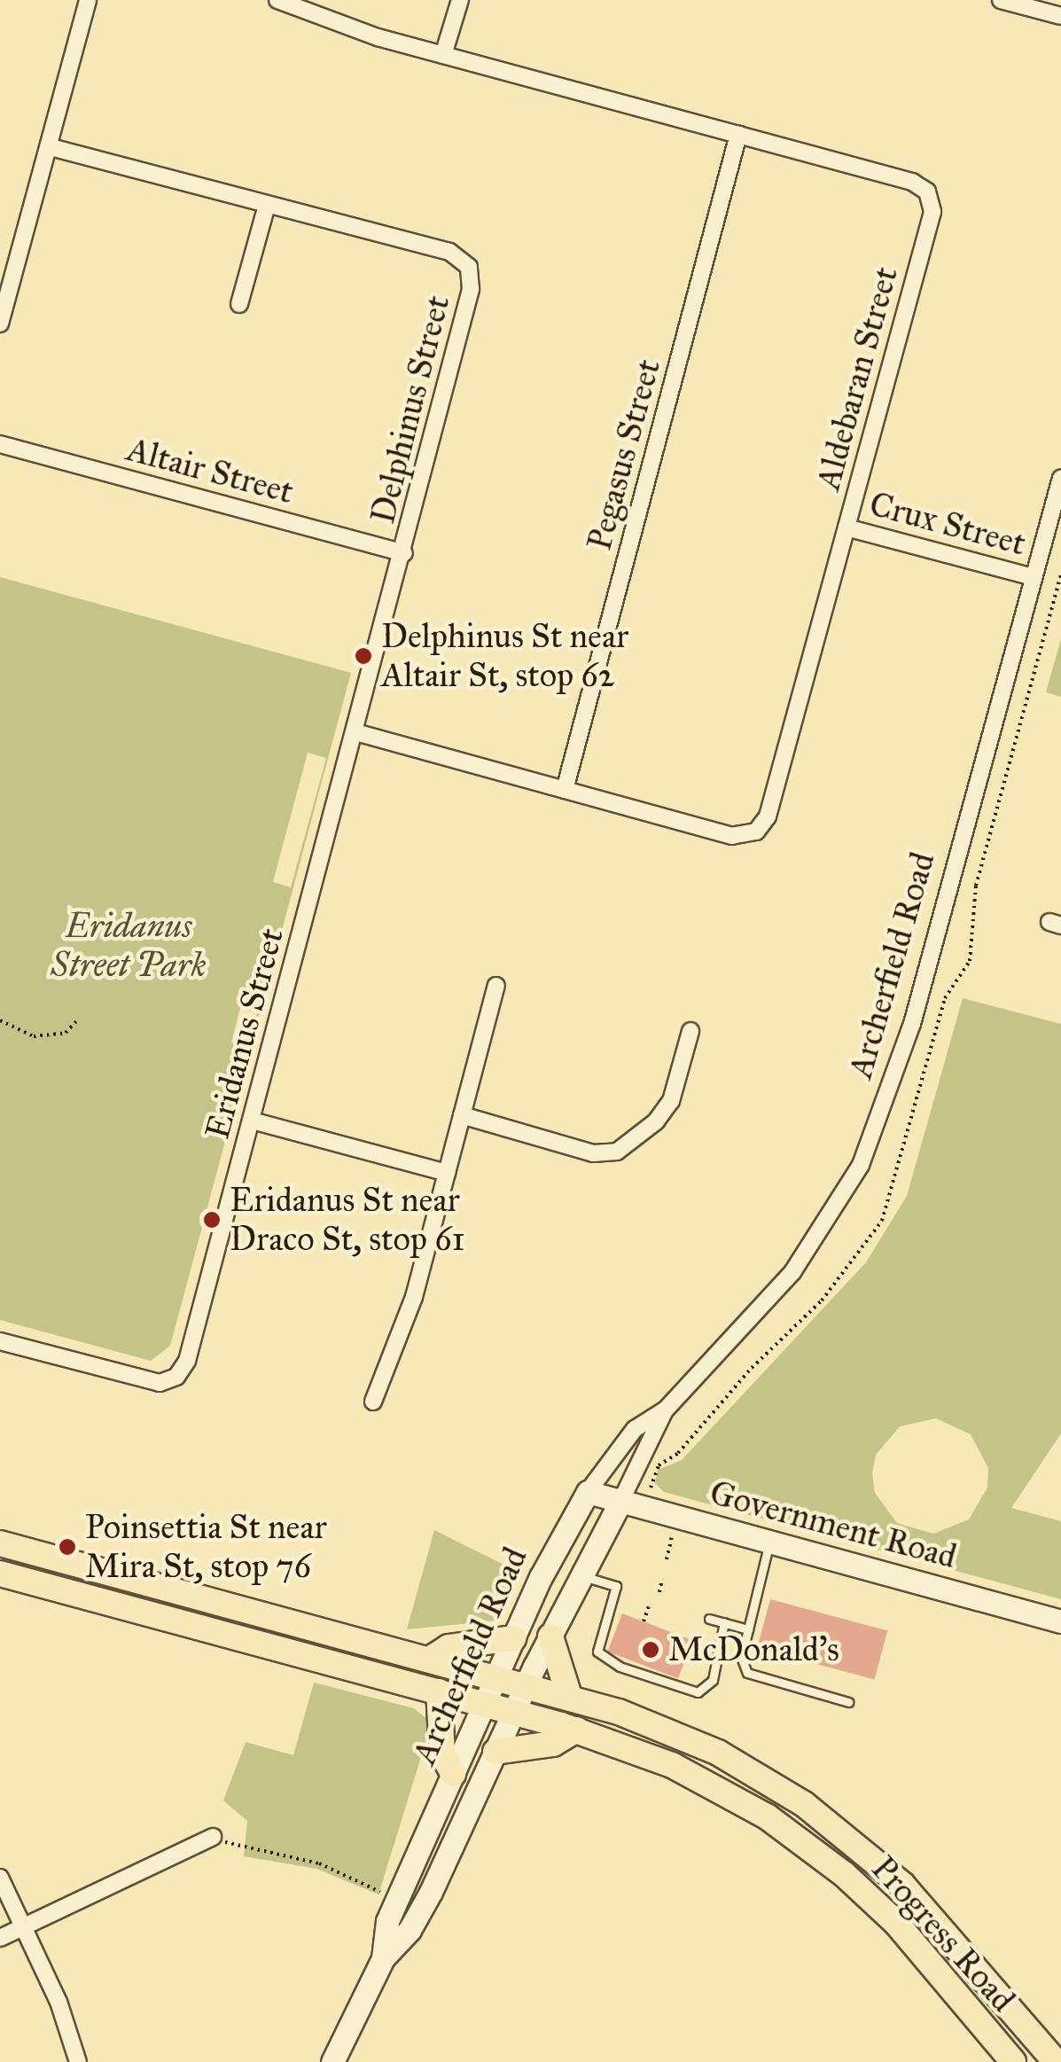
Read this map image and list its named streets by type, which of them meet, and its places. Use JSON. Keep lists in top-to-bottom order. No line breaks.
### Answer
{"streets":{"main road":["Progress Road"],"street":["Aldebaran Street","Delphinus Street","Pegasus Street","Altair Street","Crux Street","Archerfield Road","Eridanus Street","Government Road"]},"crossings":[["Aldebaran Street","Delphinus Street"],["Aldebaran Street","Pegasus Street"],["Aldebaran Street","Crux Street"],["Aldebaran Street","Eridanus Street"],["Delphinus Street","Altair Street"],["Delphinus Street","Eridanus Street"],["Crux Street","Archerfield Road"],["Archerfield Road","Government Road"],["Archerfield Road","Progress Road"]],"parks":["Eridanus Street Park"],"places":["Delphinus St near Altair St, stop 62","Eridanus St near Draco St, stop 61","Poinsettia St near Mira St, stop 76","McDonald's"]}
